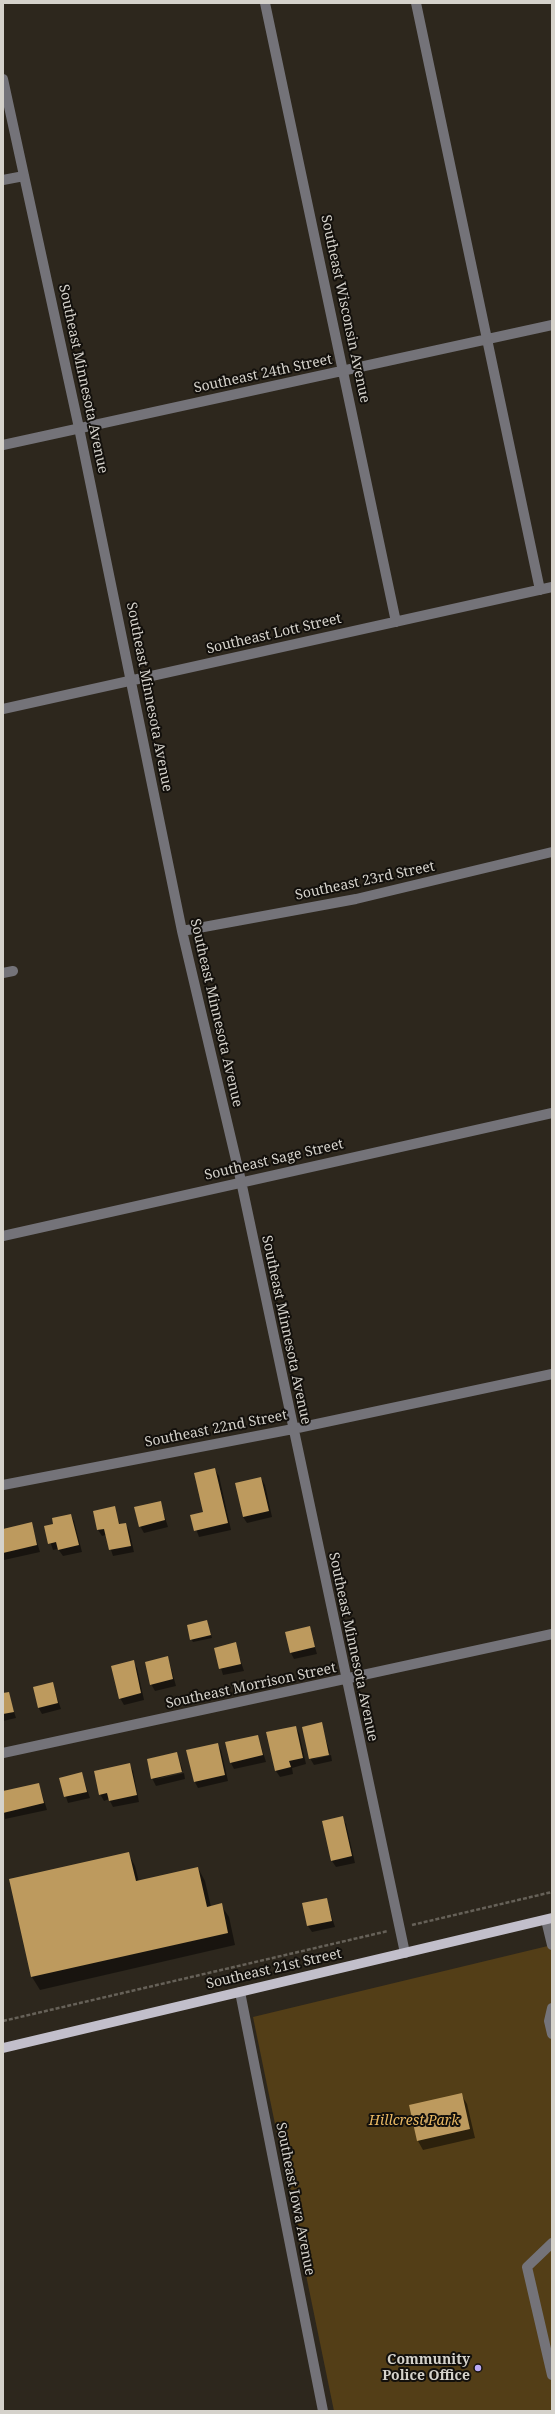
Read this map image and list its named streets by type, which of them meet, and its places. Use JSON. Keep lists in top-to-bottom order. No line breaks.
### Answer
{"streets":{"main road":["Southeast 21st Street"],"street":["Southeast Wisconsin Avenue","Southeast 24th Street","Southeast Minnesota Avenue","Southeast Lott Street","Southeast 23rd Street","Southeast Sage Street","Southeast 22nd Street","Southeast Morrison Street","Southeast Iowa Avenue"]},"crossings":[["Southeast Wisconsin Avenue","Southeast 24th Street"],["Southeast Wisconsin Avenue","Southeast Lott Street"],["Southeast 24th Street","Southeast Minnesota Avenue"],["Southeast Minnesota Avenue","Southeast Lott Street"],["Southeast Minnesota Avenue","Southeast 23rd Street"],["Southeast Minnesota Avenue","Southeast Sage Street"],["Southeast Minnesota Avenue","Southeast 22nd Street"],["Southeast Minnesota Avenue","Southeast Morrison Street"],["Southeast Minnesota Avenue","Southeast 21st Street"],["Southeast 21st Street","Southeast Iowa Avenue"]],"parks":["Hillcrest Park"],"places":["Community Police Office"]}
